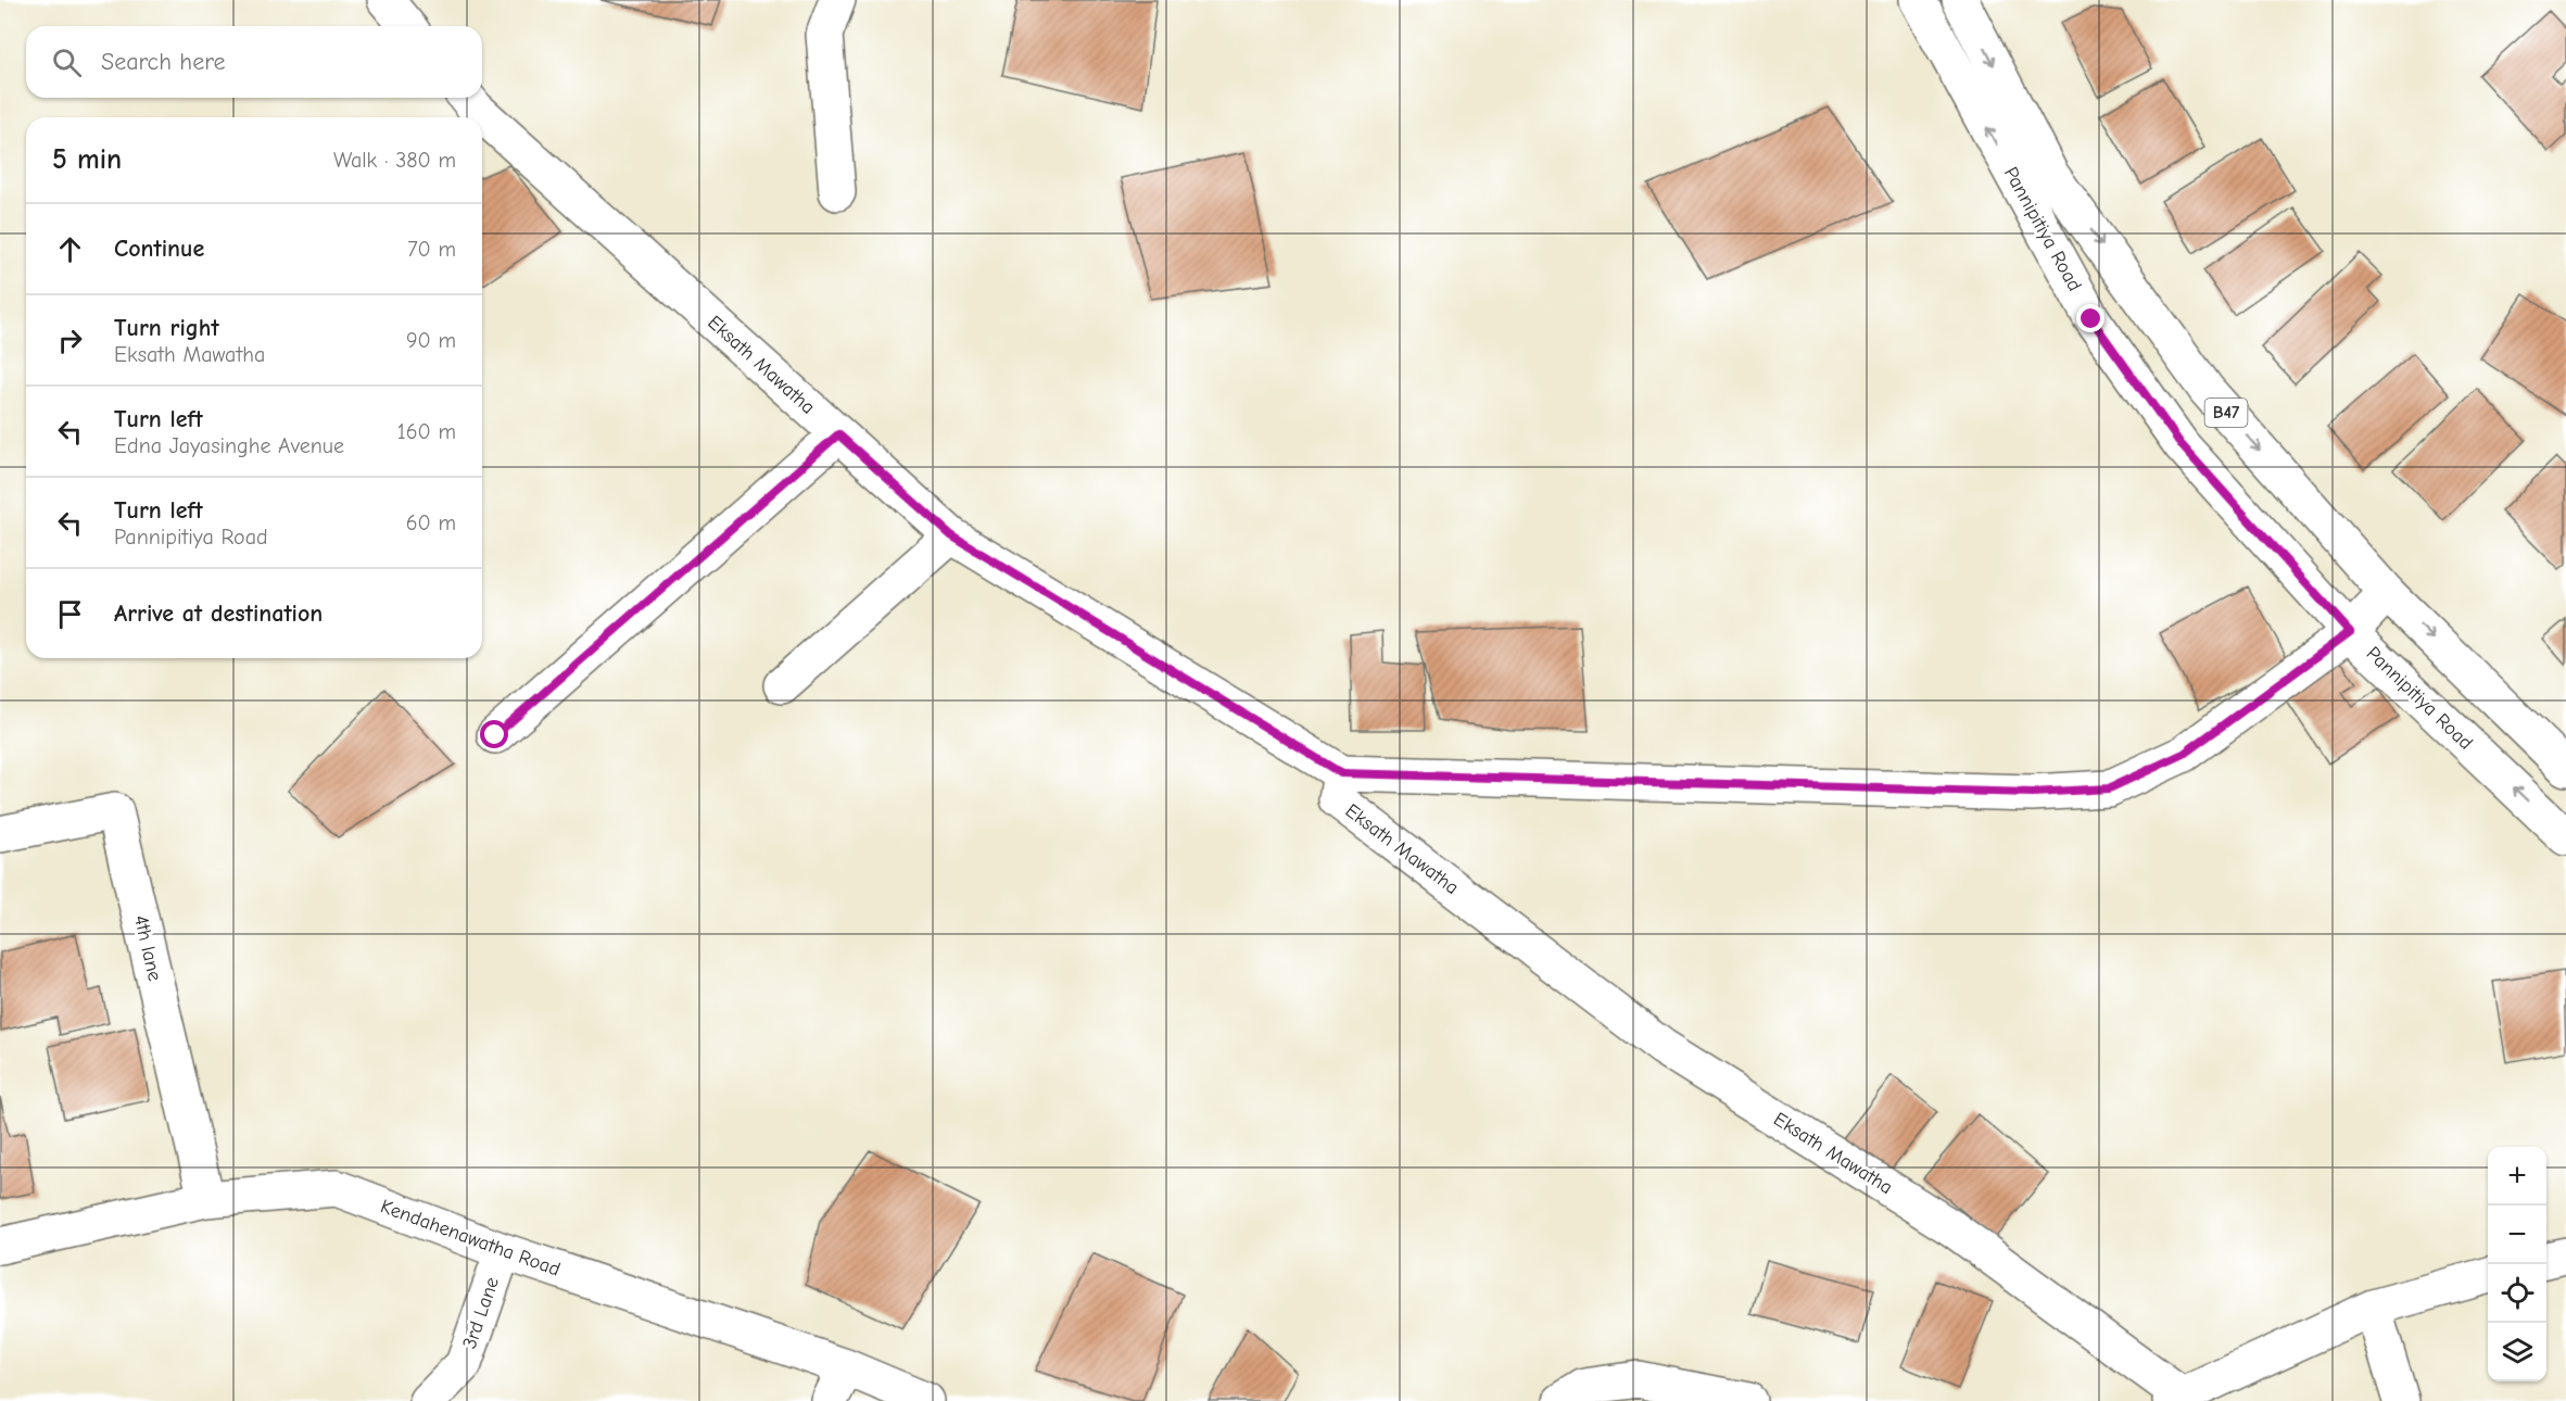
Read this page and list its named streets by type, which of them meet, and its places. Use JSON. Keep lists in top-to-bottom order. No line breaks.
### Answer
{"streets":{"street":["Pannipitiya Road","Eksath Mawatha","B47","4th lane","Kendahenawatha Road","3rd Lane"]},"crossings":[["4th lane","Kendahenawatha Road"],["Kendahenawatha Road","3rd Lane"]],"page":{"search":"Search here","heading":["5 min","Walk · 380 m"],"list":[["Continue","70 m"],["Turn right","Eksath Mawatha","90 m"],["Turn left","Edna Jayasinghe Avenue","160 m"],["Turn left","Pannipitiya Road","60 m"],"Arrive at destination"],"map_buttons":["+","−"]}}
